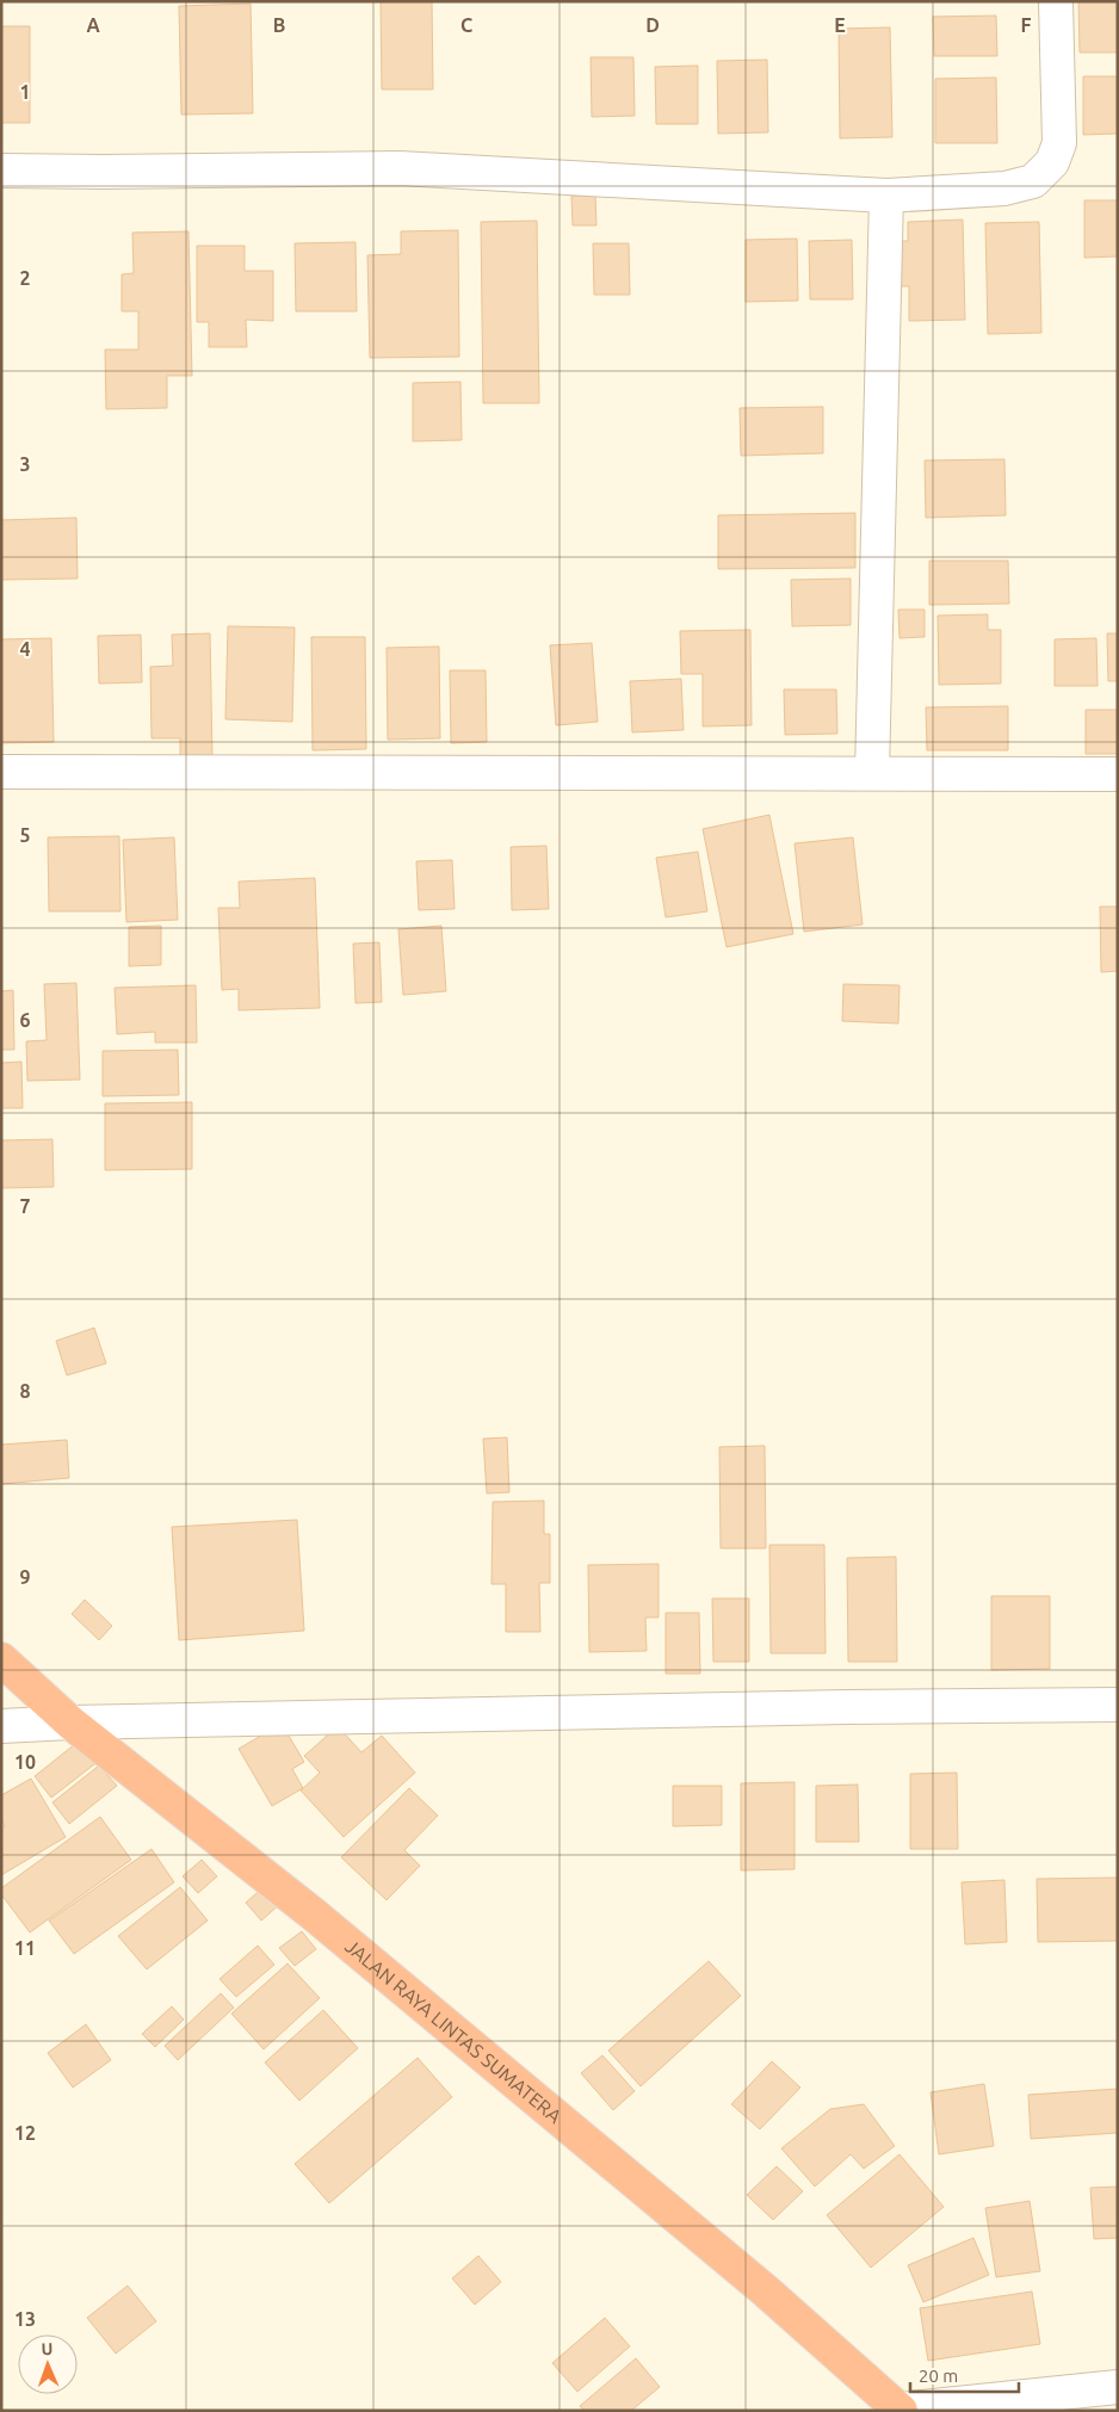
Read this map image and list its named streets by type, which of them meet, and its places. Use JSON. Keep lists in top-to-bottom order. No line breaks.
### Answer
{"streets":{"highway":["JALAN RAYA LINTAS SUMATERA"]},"scale_bar":"20 m","north":"top","grid":{"columns":["A","B","C","D","E","F"],"rows":["1","2","3","4","5","6","7","8","9","10","11","12","13"]}}
